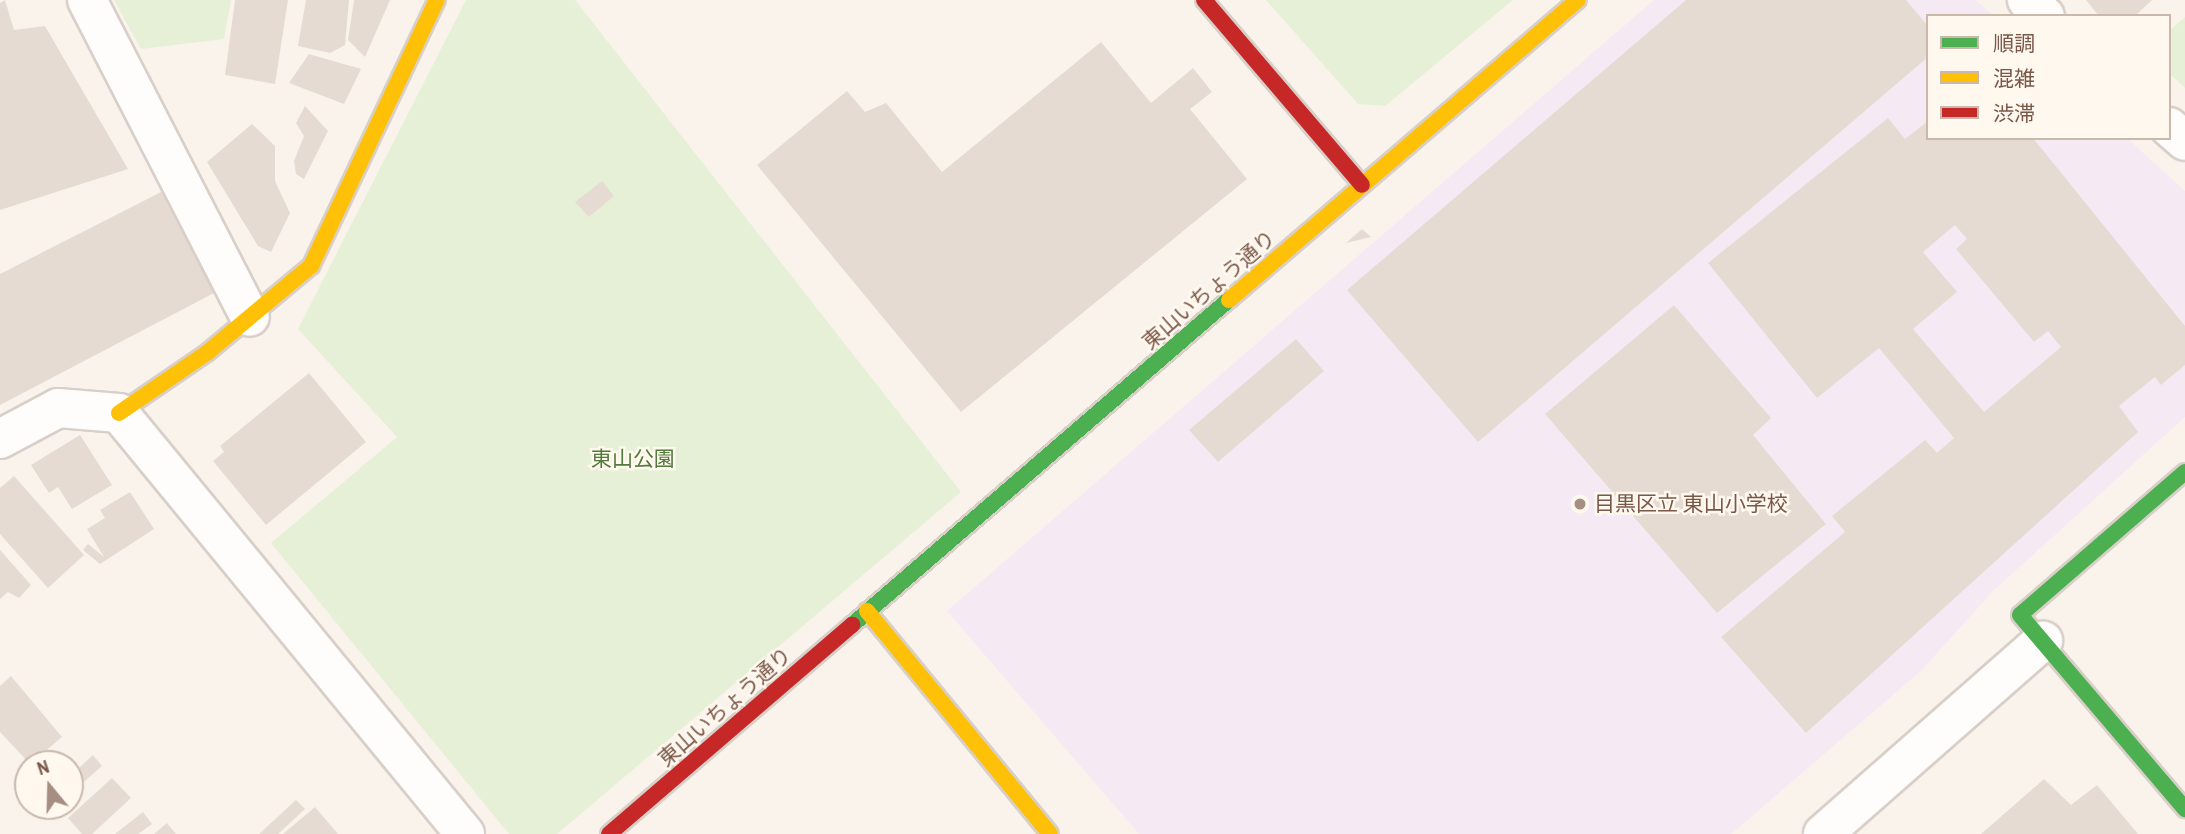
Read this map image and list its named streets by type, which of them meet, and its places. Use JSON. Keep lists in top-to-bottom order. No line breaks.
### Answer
{"streets":{"street":["東山いちょう通り"]},"parks":["東山公園"],"places":["目黒区立 東山小学校"],"legend":["順調","混雑","渋滞"],"north":"top"}
